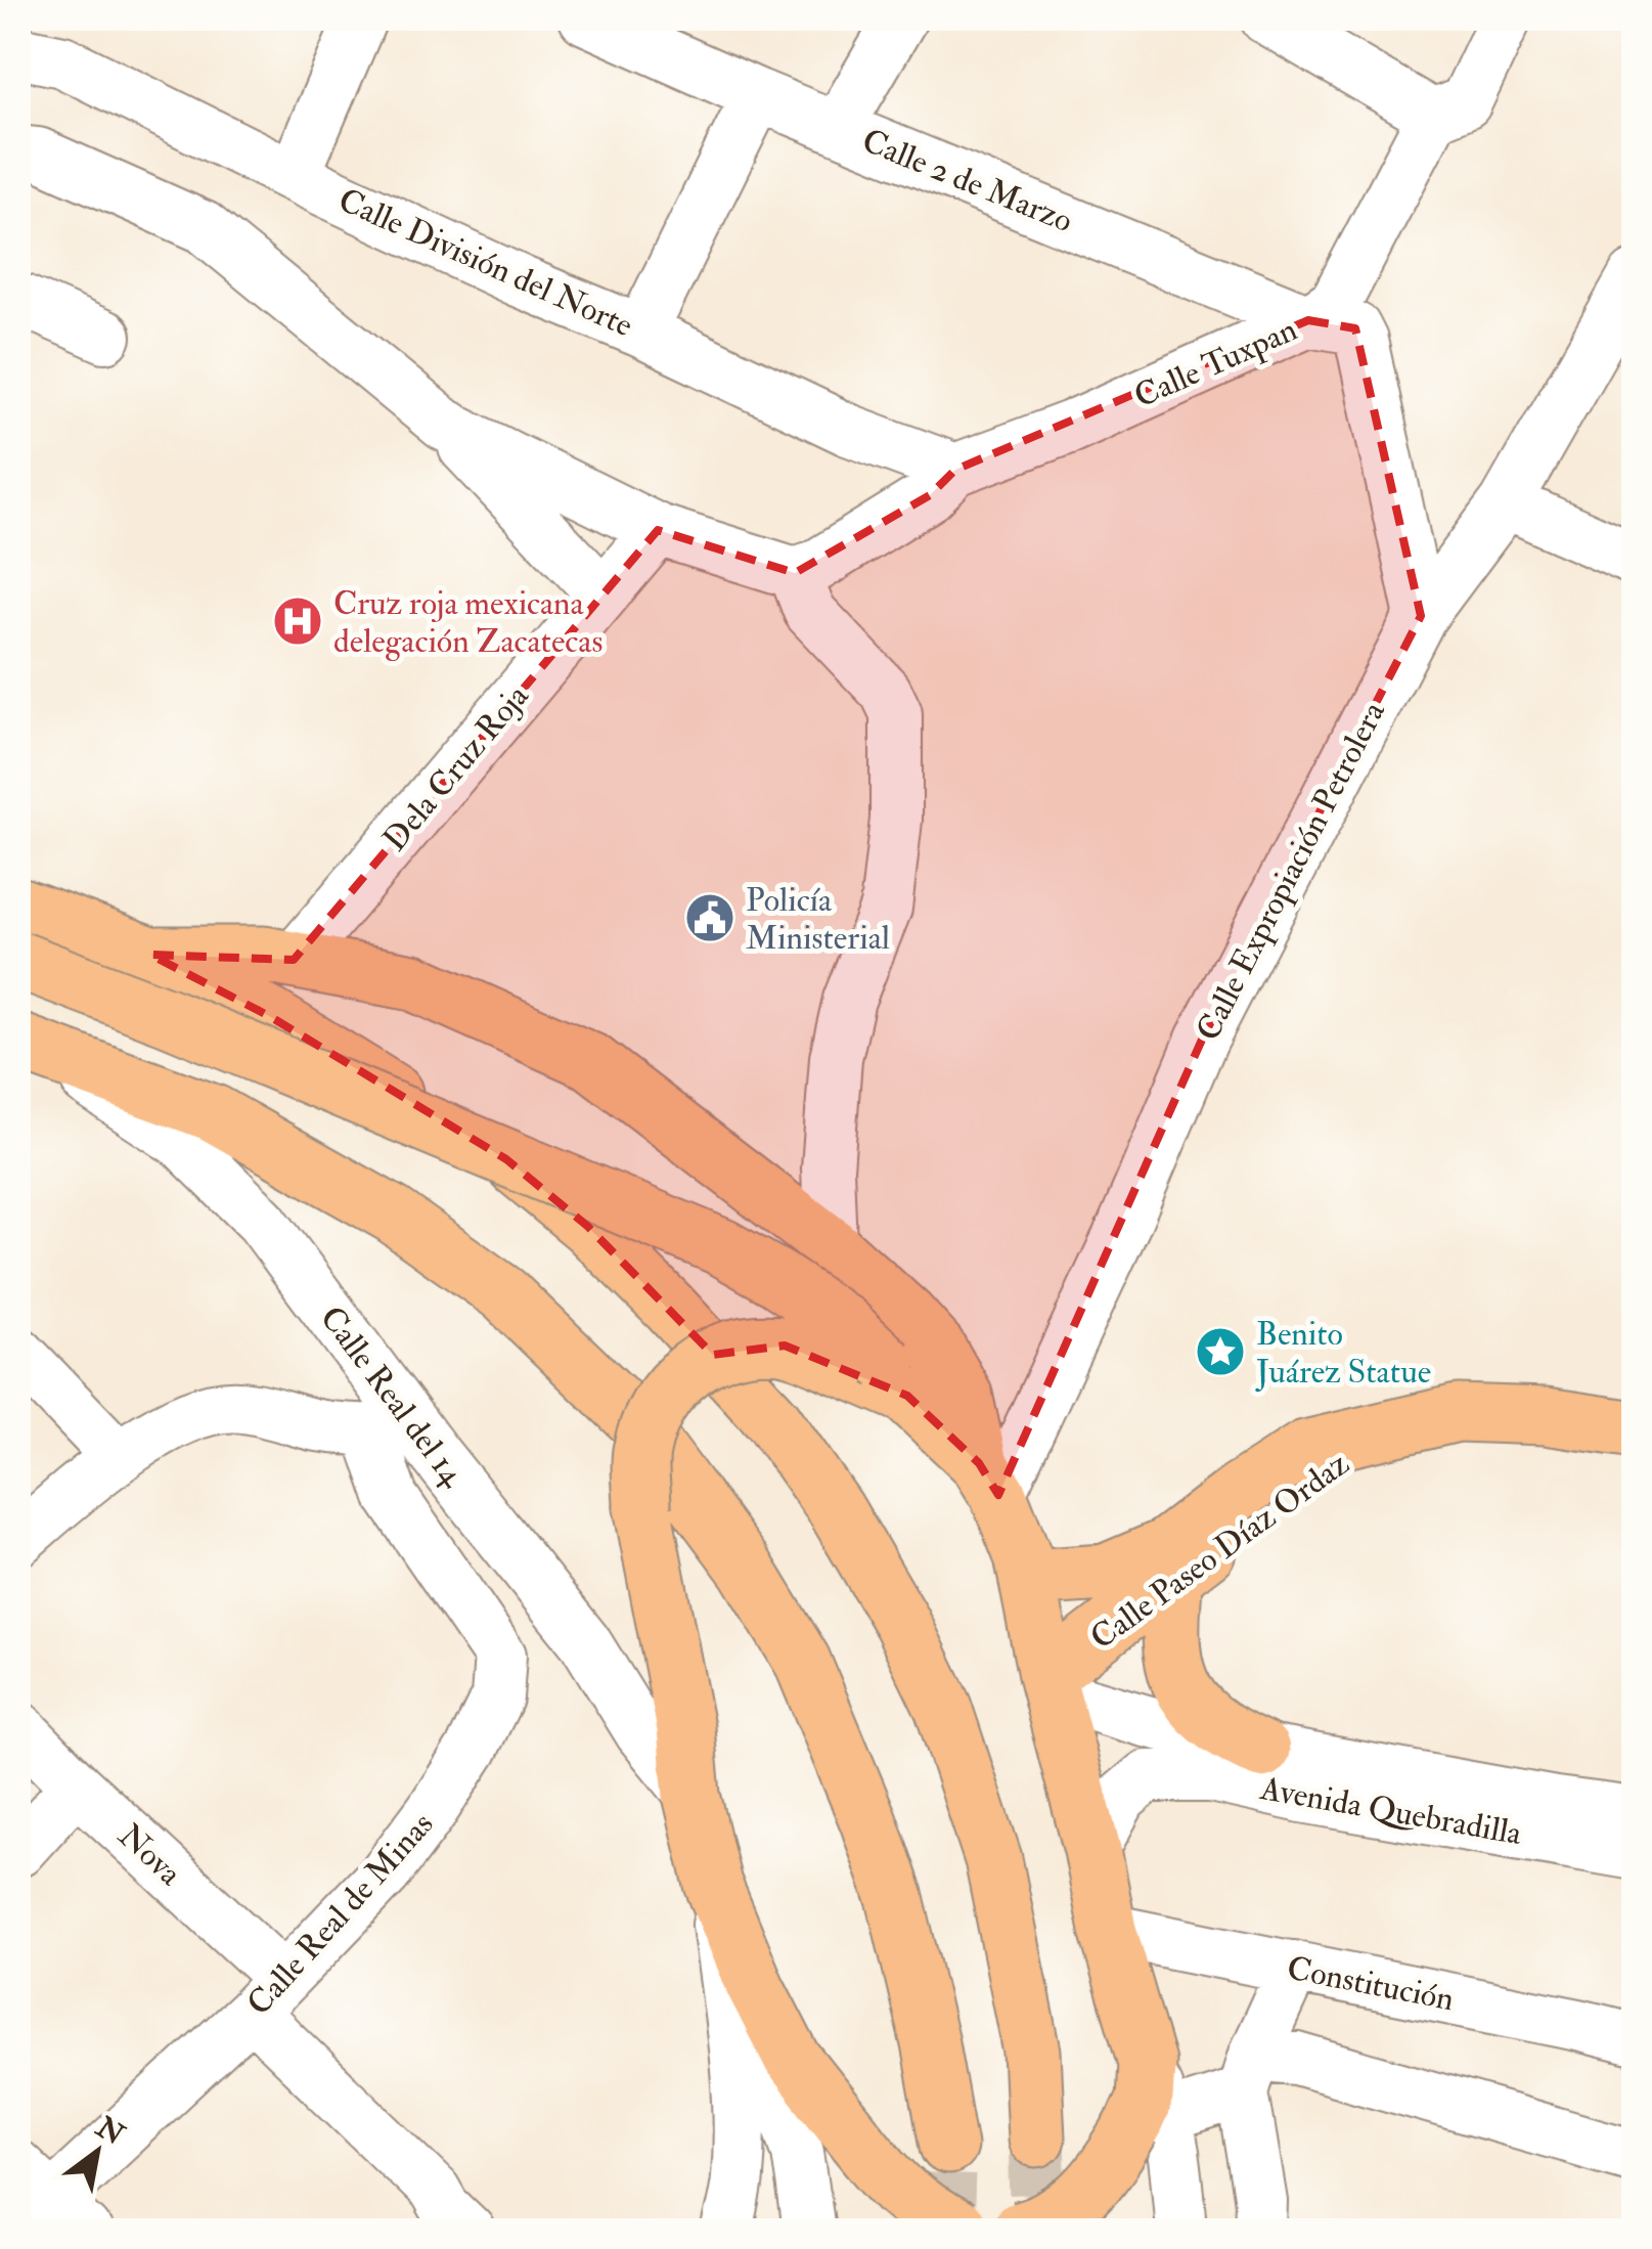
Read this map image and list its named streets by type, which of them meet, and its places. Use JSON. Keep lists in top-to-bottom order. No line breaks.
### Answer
{"streets":{"main road":["Calle Paseo Díaz Ordaz"],"street":["Calle 2 de Marzo","Calle División del Norte","Calle Tuxpan","Dela Cruz Roja","Calle Expropiación Petrolera","Calle Real del 14","Avenida Quebradilla","Nova","Calle Real de Minas","Constitución"]},"crossings":[["Calle 2 de Marzo","Calle Tuxpan"],["Calle División del Norte","Calle Tuxpan"],["Calle Real del 14","Calle Real de Minas"],["Calle Paseo Díaz Ordaz","Avenida Quebradilla"],["Nova","Calle Real de Minas"]],"places":{"hospital":["Cruz roja mexicana delegación Zacatecas"],"public building":["Policía Ministerial"],"place":["Benito Juárez Statue"]},"north":"top right"}
